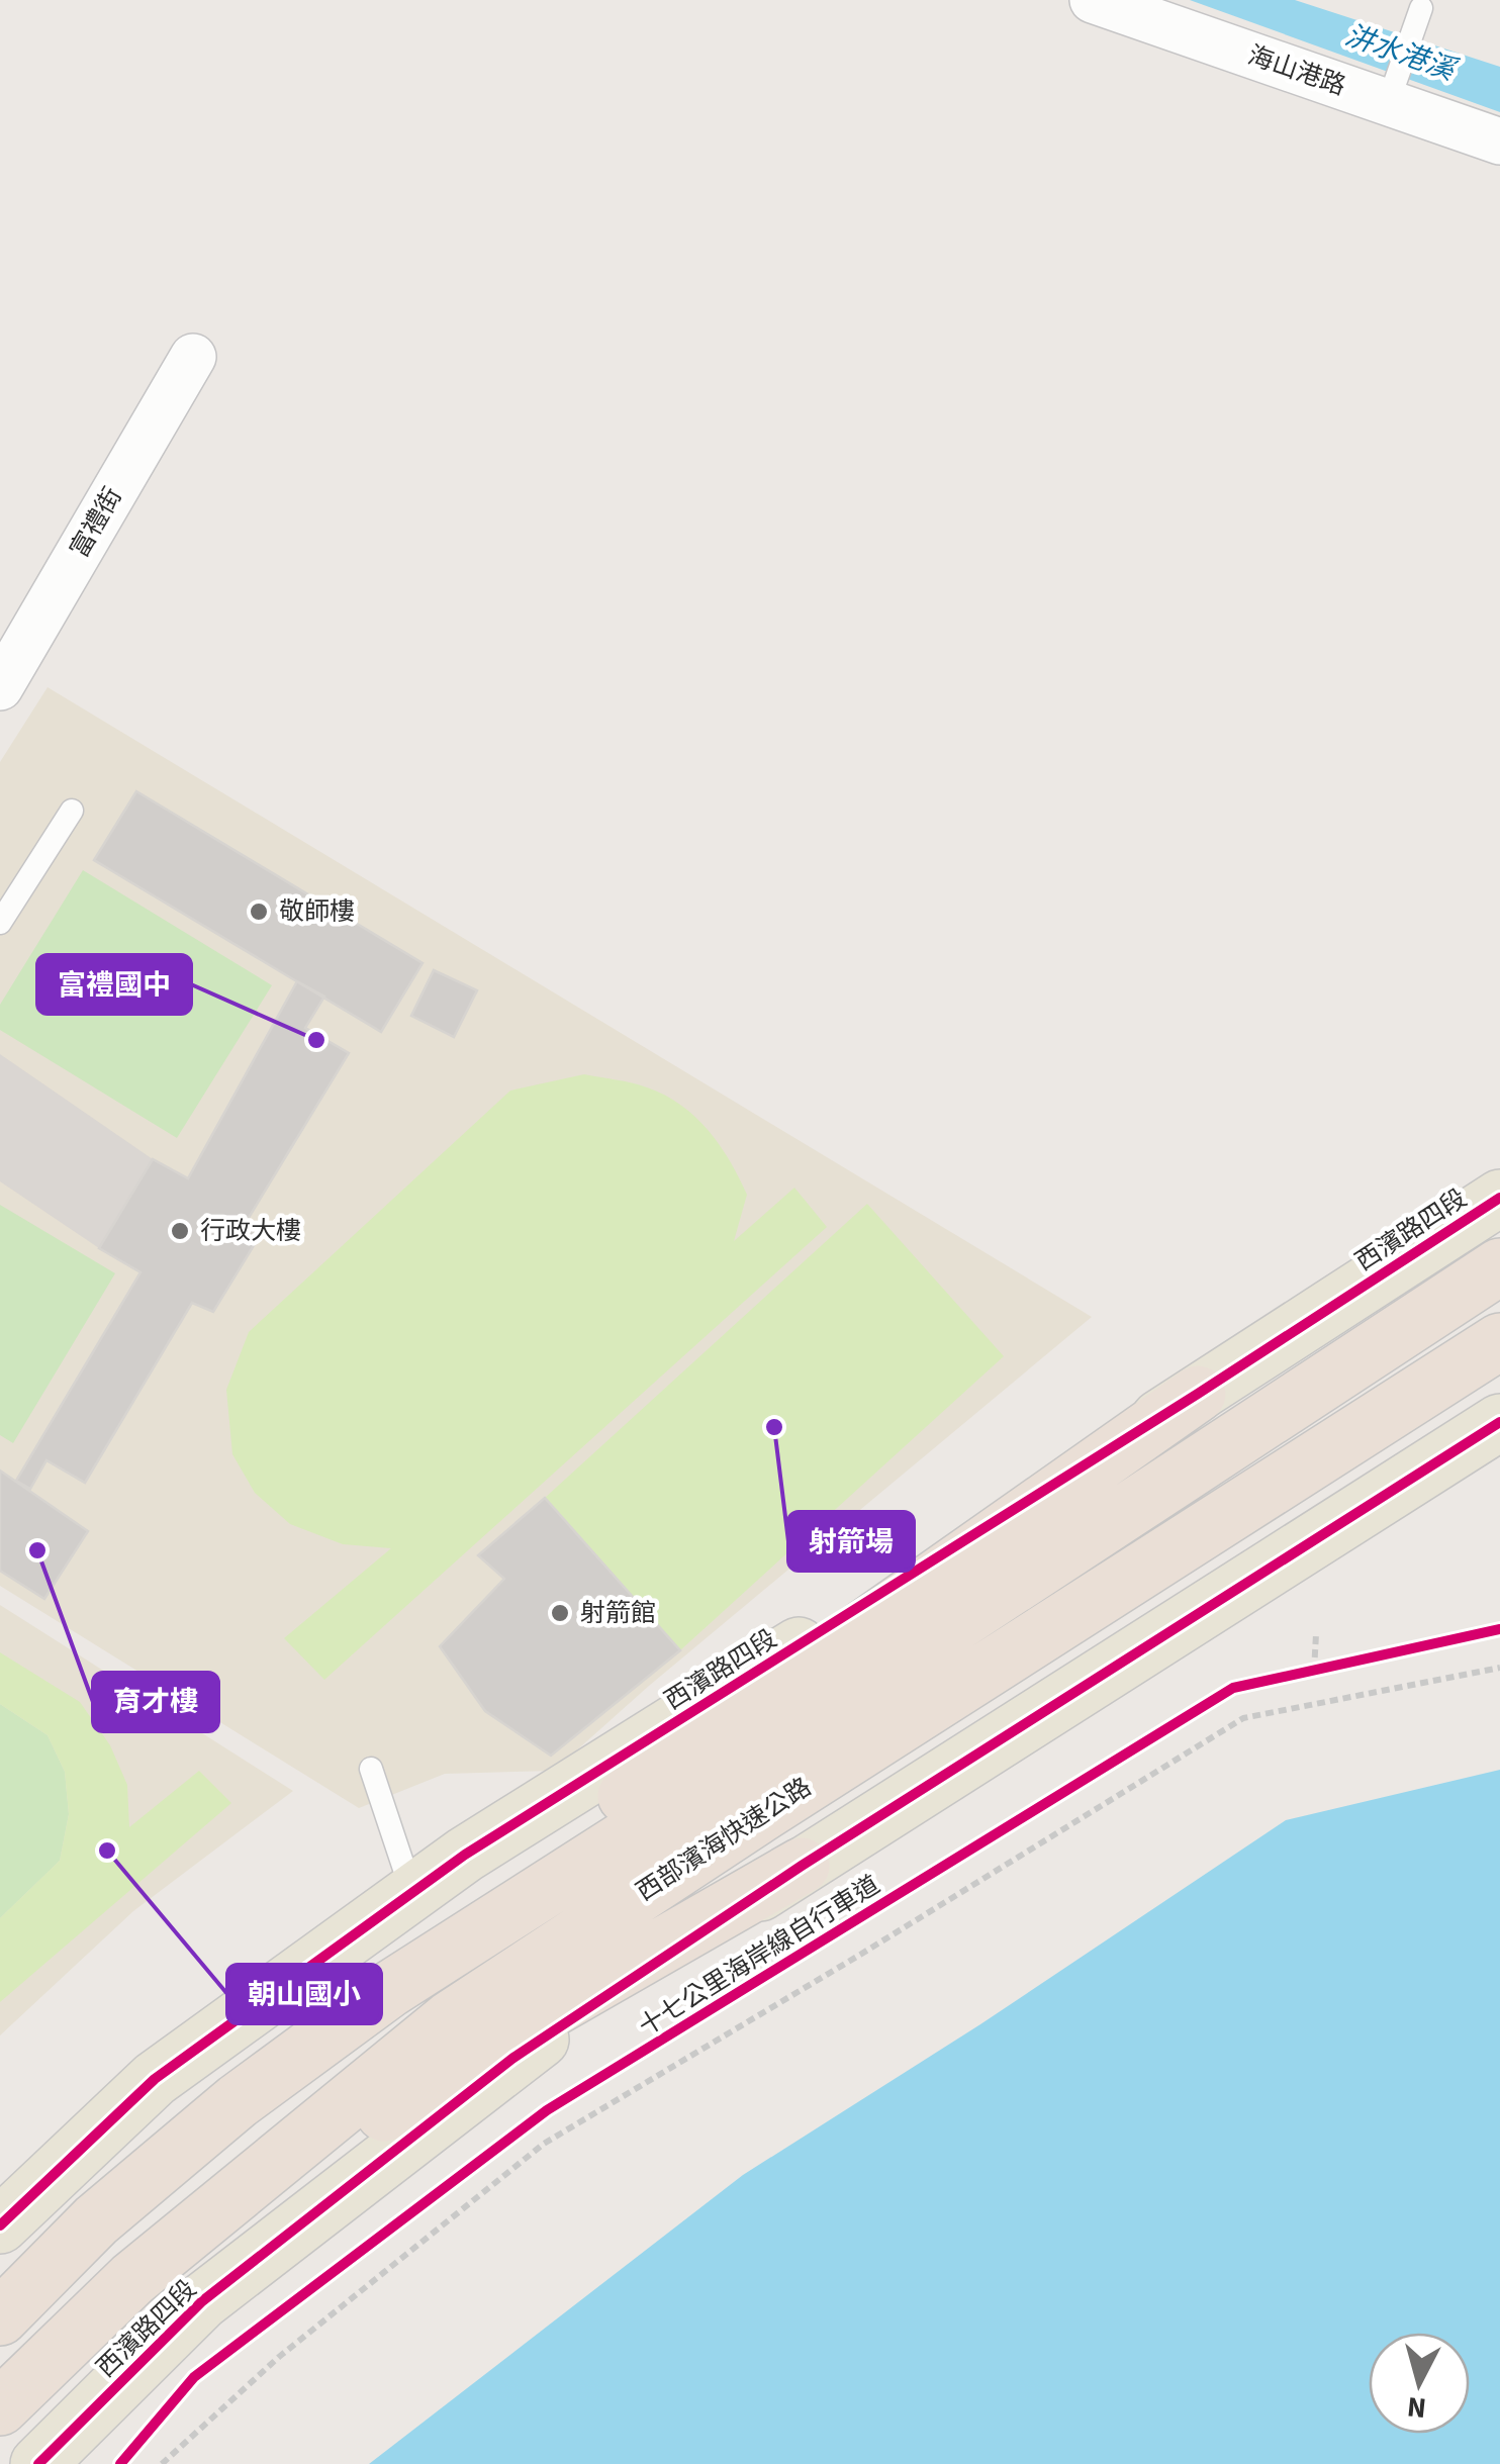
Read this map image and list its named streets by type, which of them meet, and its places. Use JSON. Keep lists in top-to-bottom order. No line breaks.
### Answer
{"streets":{"highway":["西部濱海快速公路"],"main road":["西濱路四段"],"street":["海山港路","富禮街"],"cycle path":["十七公里海岸線自行車道"]},"water":["汫水港溪"],"places":["敬師樓","富禮國中","行政大樓","射箭場","育才樓","射箭館","朝山國小"],"north":"bottom"}
